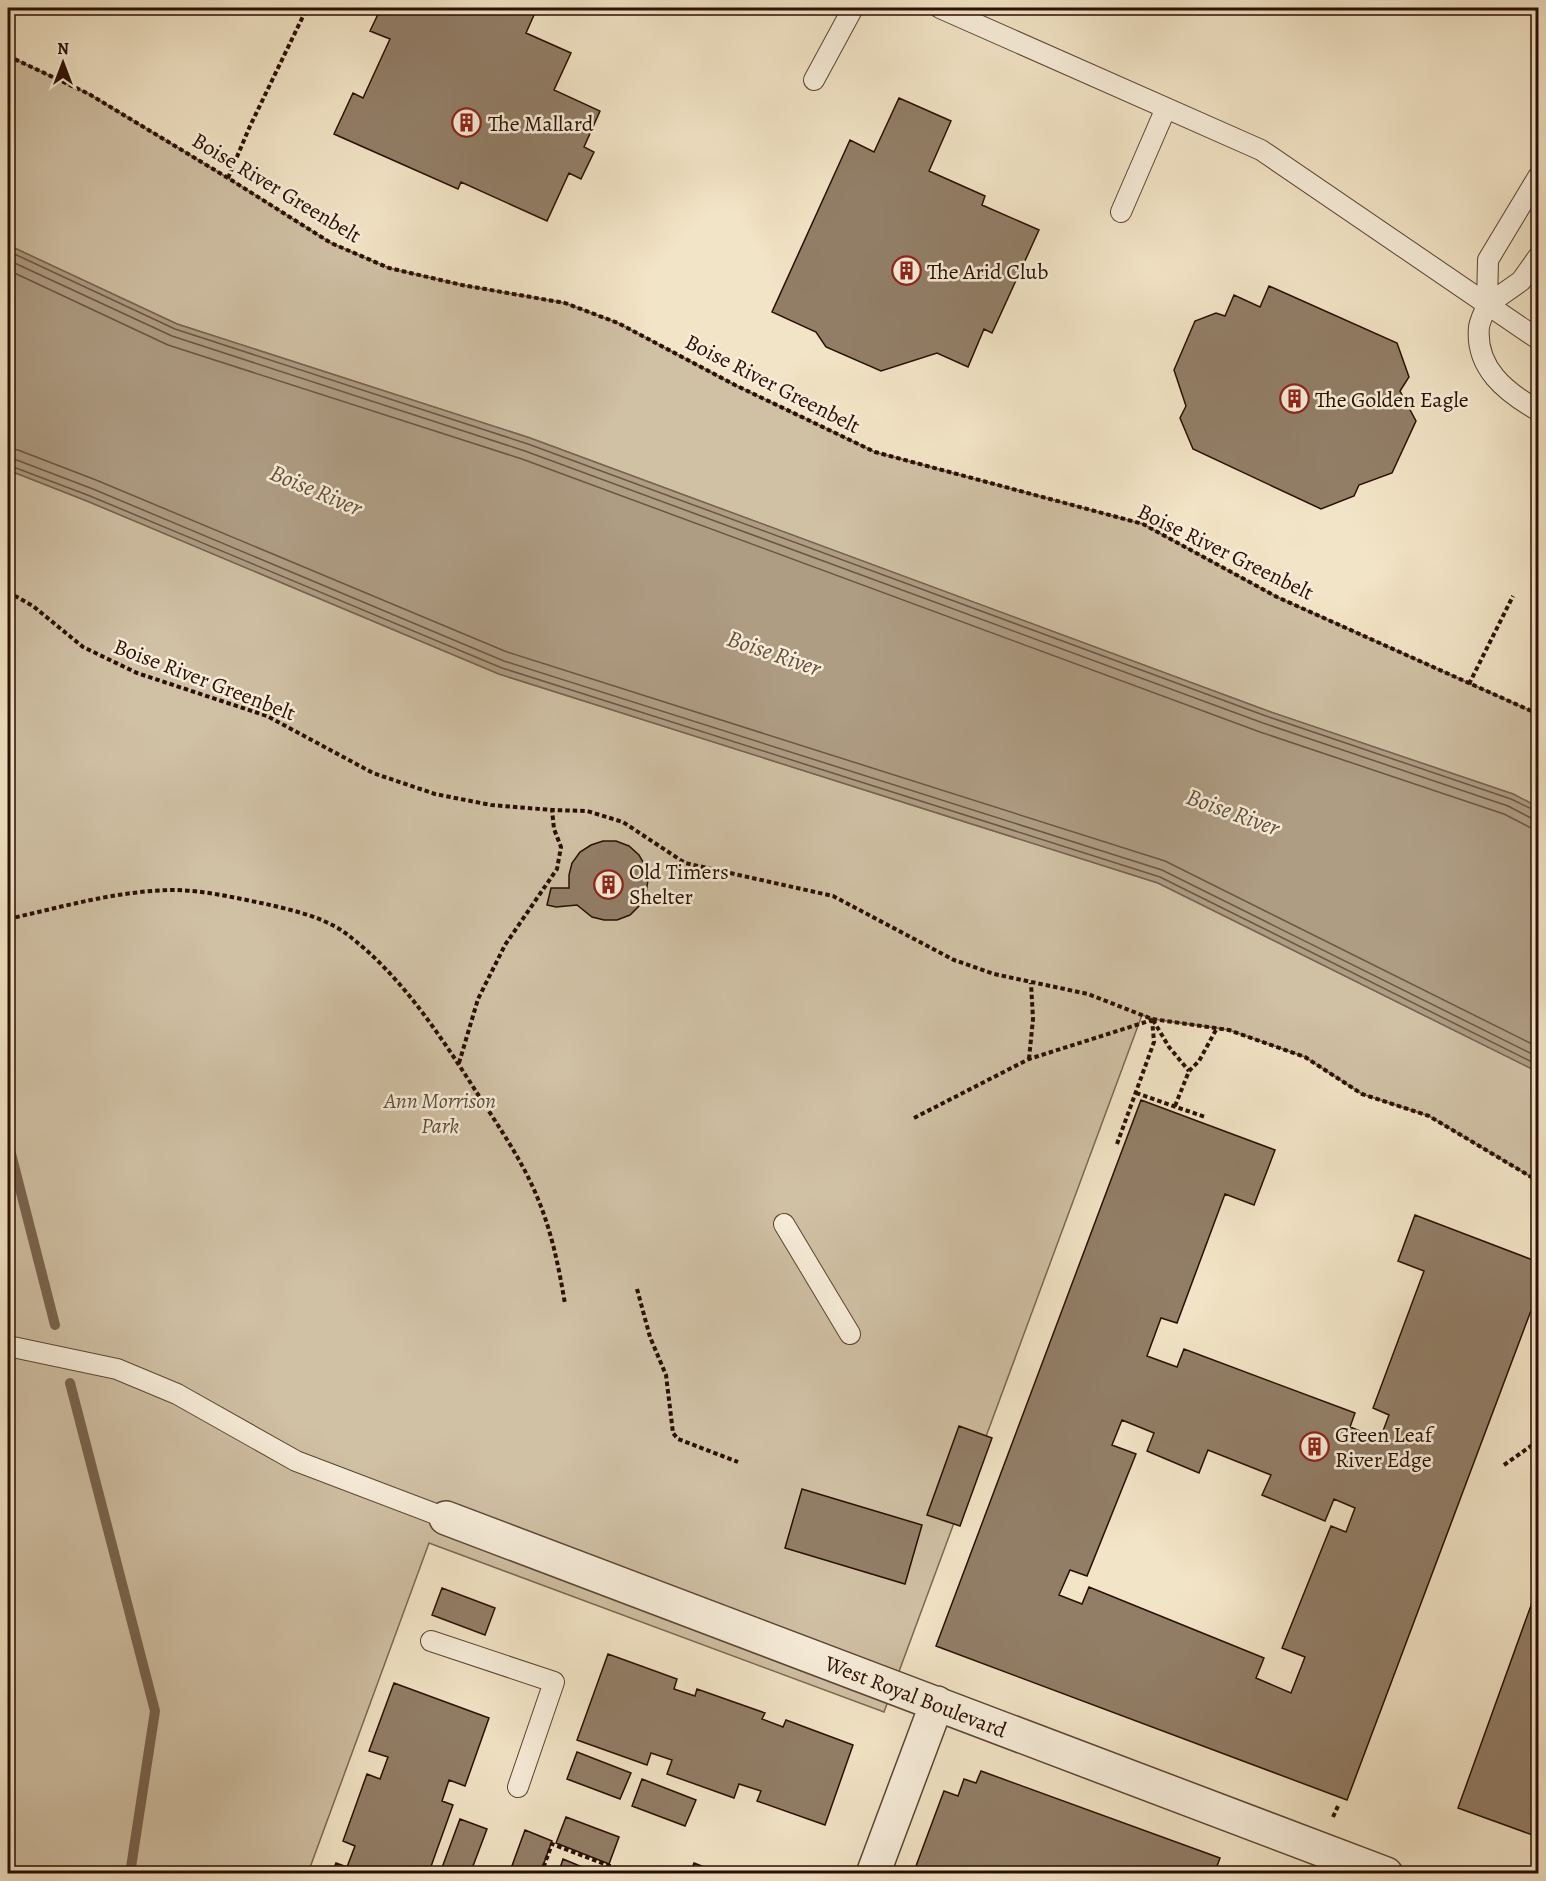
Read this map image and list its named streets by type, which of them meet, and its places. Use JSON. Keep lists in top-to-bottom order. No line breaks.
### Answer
{"streets":{"street":["West Royal Boulevard"],"path":["Boise River Greenbelt"]},"water":["Boise River"],"parks":["Ann Morrison Park"],"places":{"building":["The Mallard","The Arid Club","The Golden Eagle","Old Timers Shelter","Green Leaf River Edge"]},"north":"top"}
